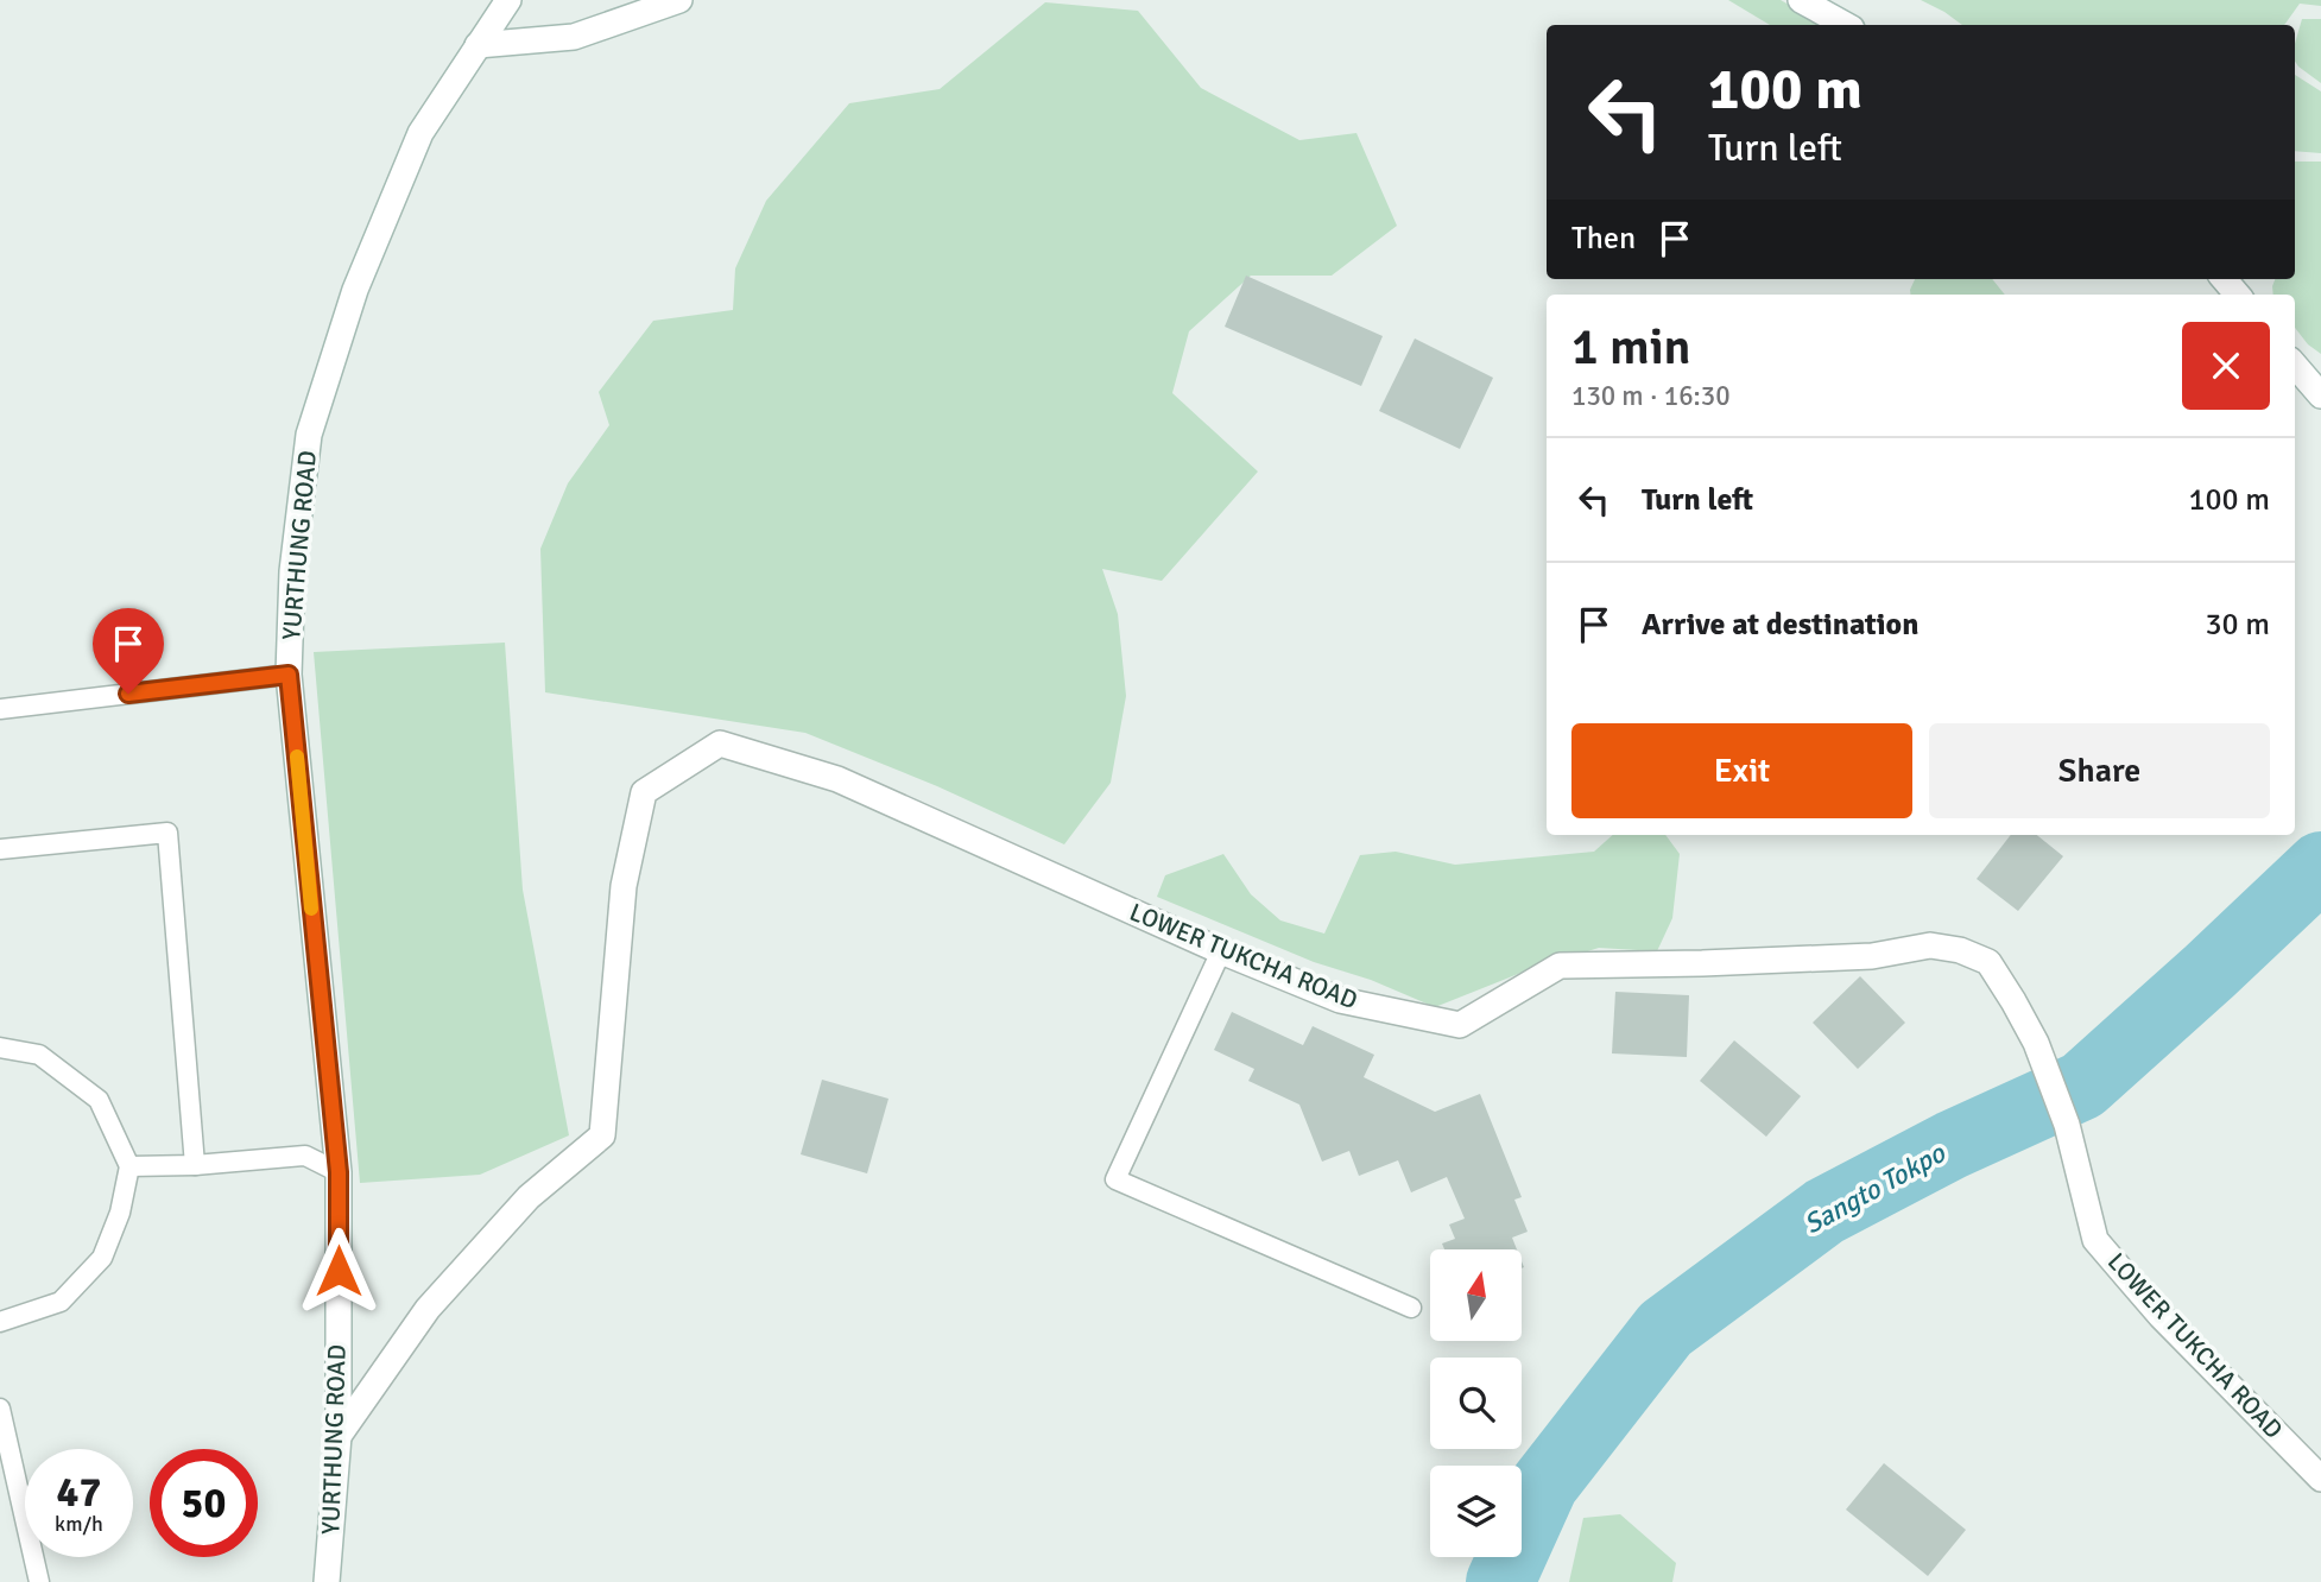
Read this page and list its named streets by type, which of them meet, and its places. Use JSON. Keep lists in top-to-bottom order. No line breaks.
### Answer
{"streets":{"street":["YURTHUNG ROAD","LOWER TUKCHA ROAD"]},"crossings":[["YURTHUNG ROAD","LOWER TUKCHA ROAD"]],"water":["Sangto Tokpo"],"north":"top","page":{"turn":["100 m","Turn left"],"then":"Then","heading":["1 min","130 m · 16:30"],"list":[{"name":"Turn left","value":"100 m"},{"name":"Arrive at destination","value":"30 m"}],"buttons":["Exit","Share"],"speed":"47 km/h","limit":"50"}}
